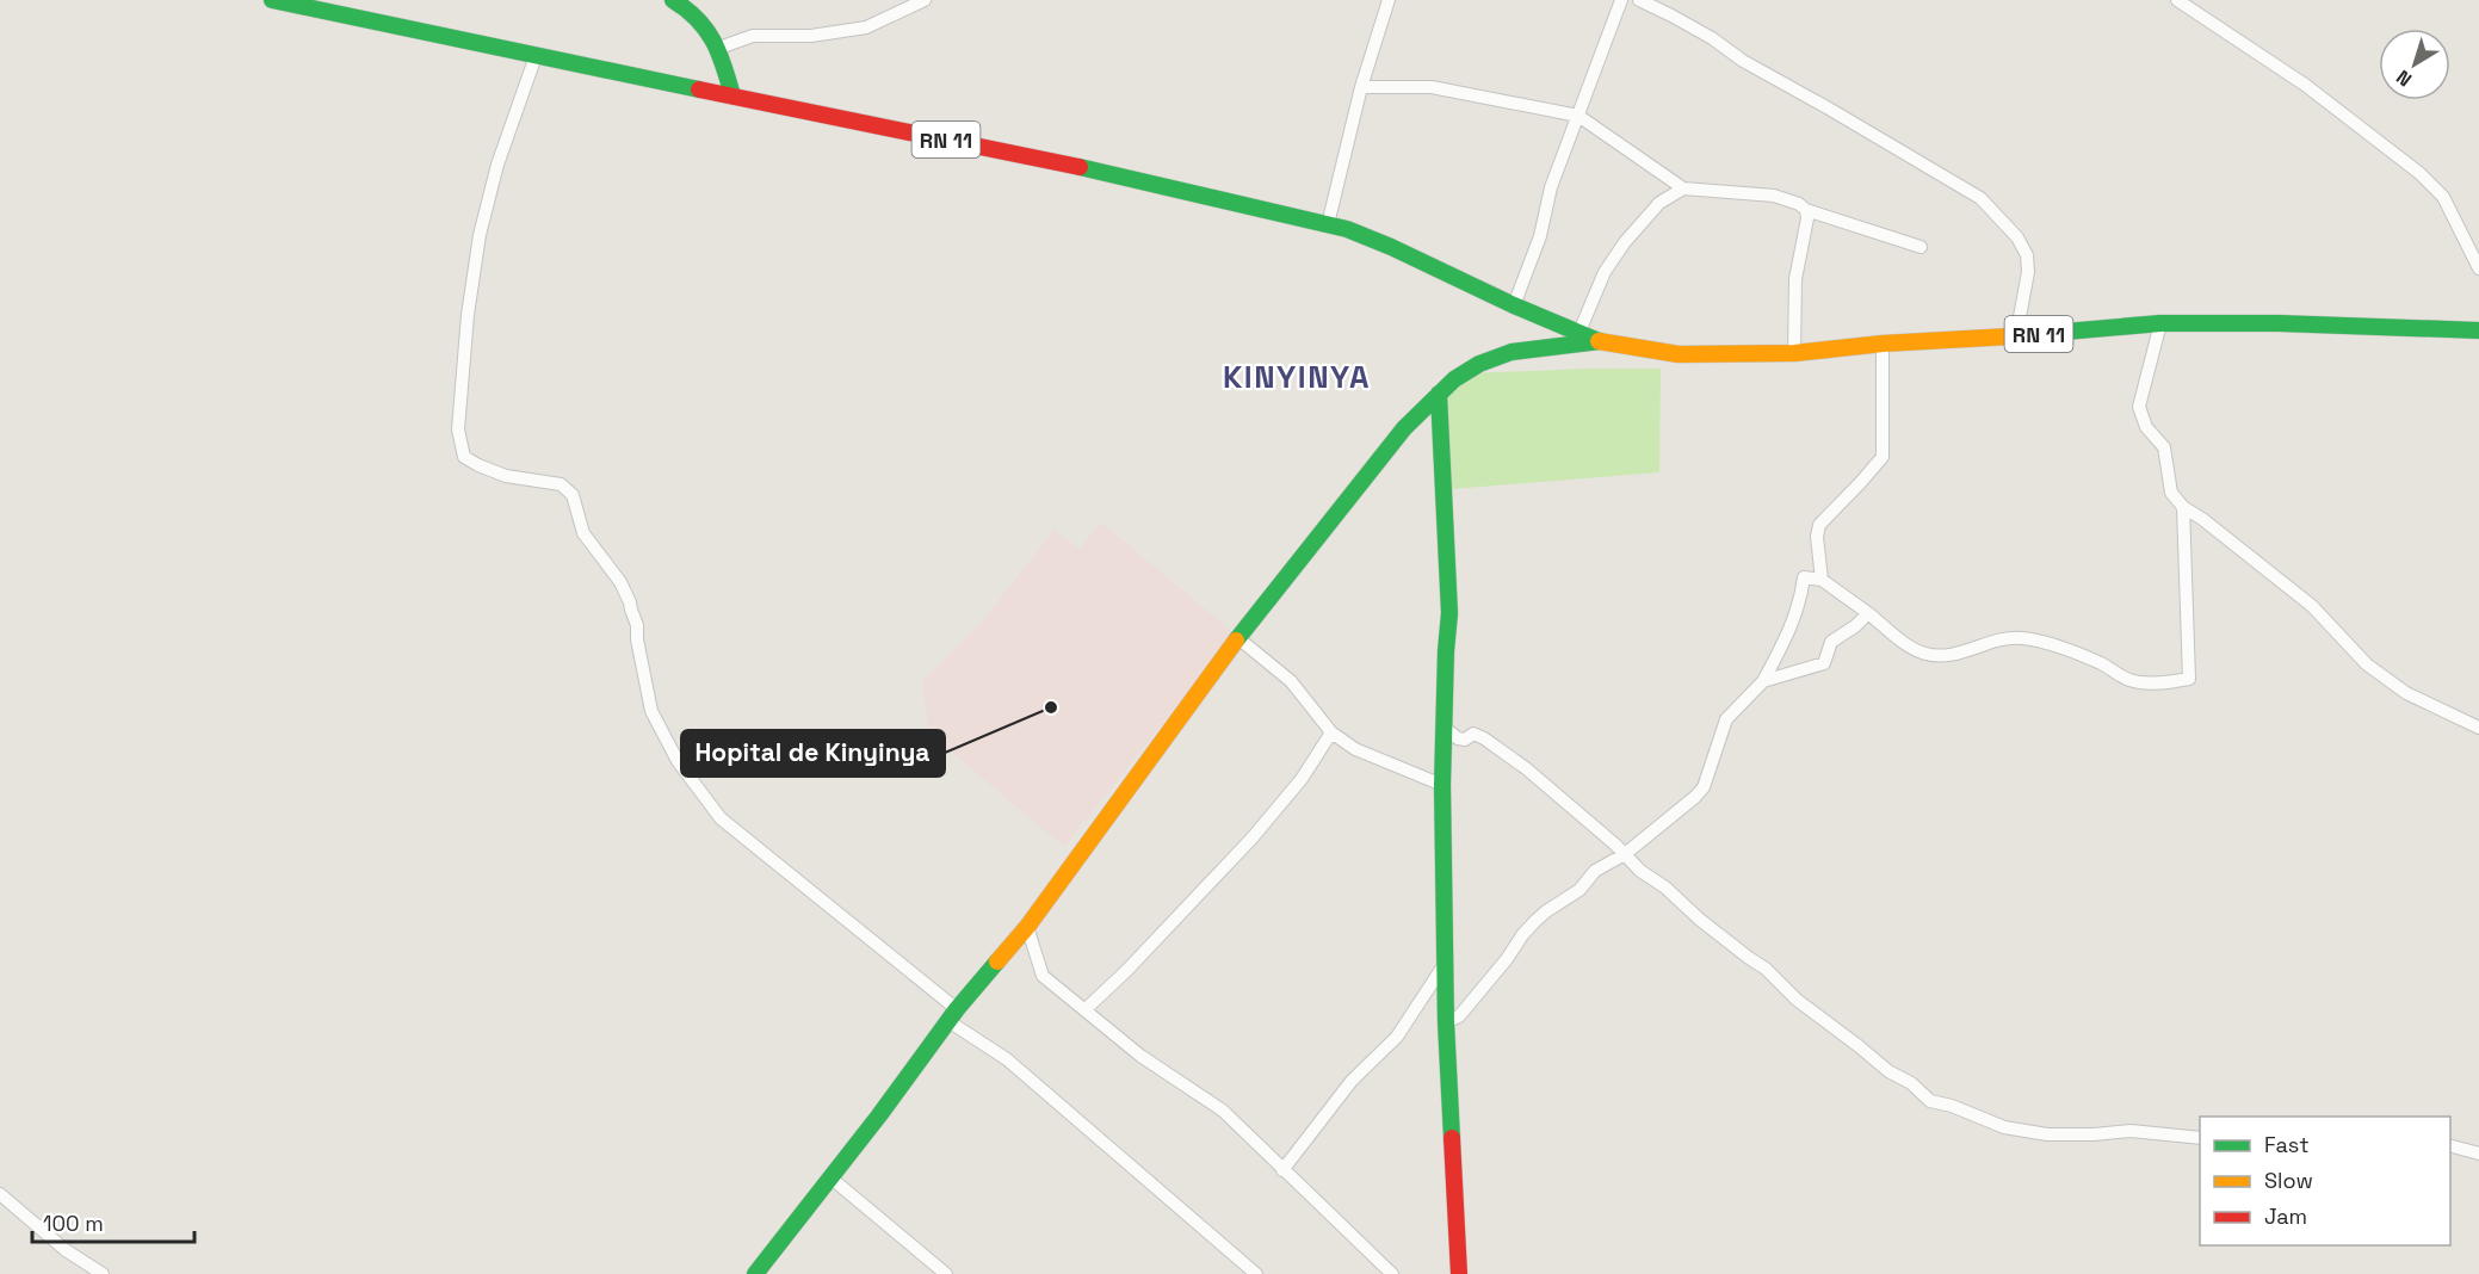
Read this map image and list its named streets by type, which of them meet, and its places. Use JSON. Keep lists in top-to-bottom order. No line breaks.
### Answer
{"streets":{"main road":["RN 11"]},"districts":["KINYINYA"],"places":["Hopital de Kinyinya"],"legend":["Fast","Slow","Jam"],"scale_bar":"100 m","north":"bottom left"}
